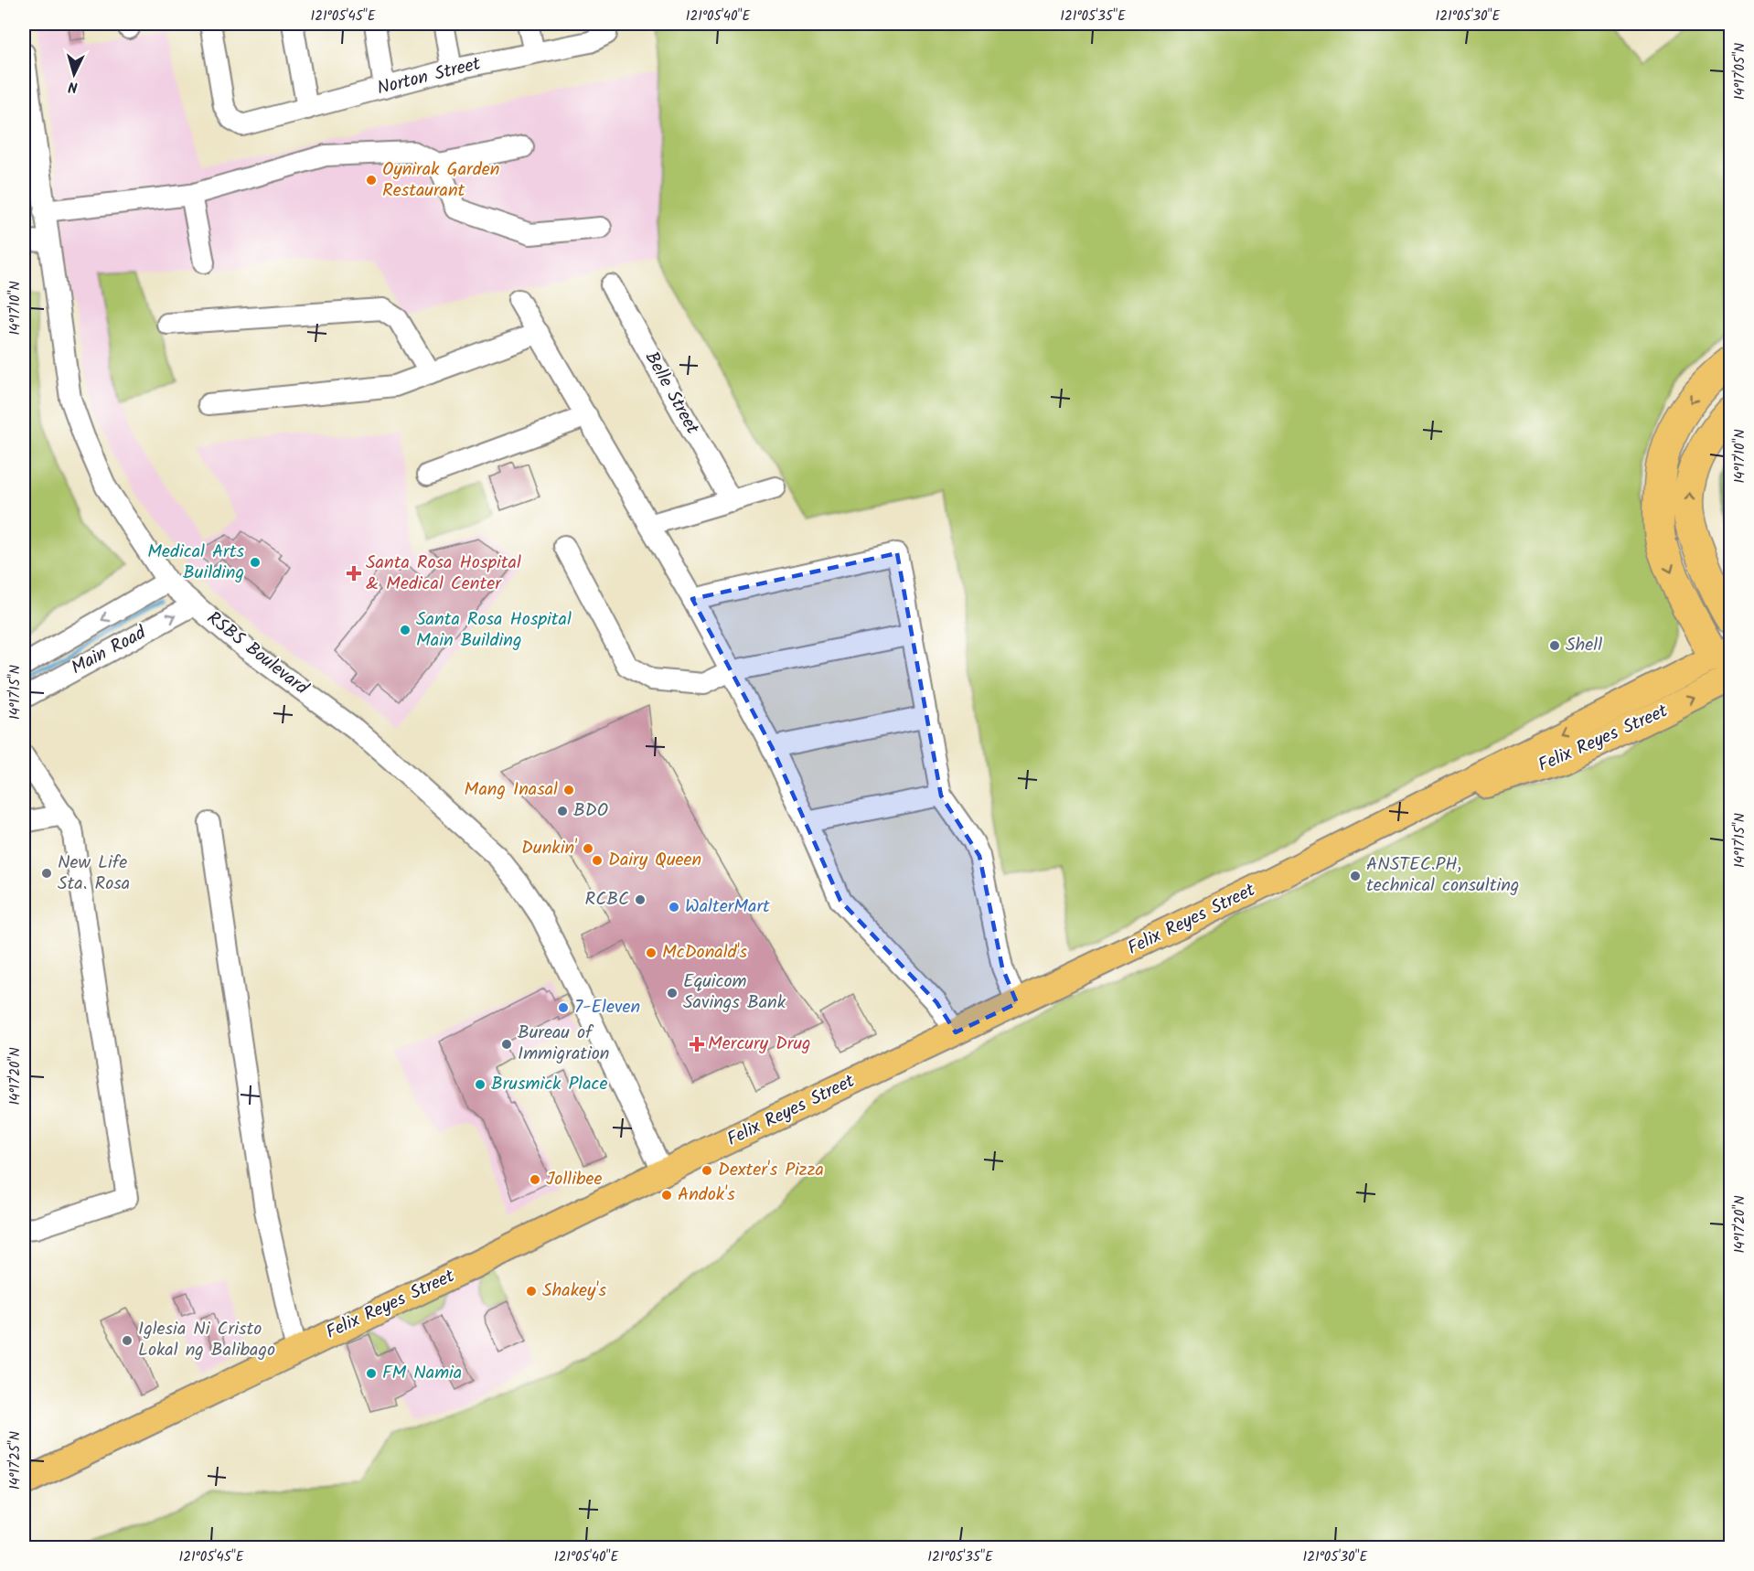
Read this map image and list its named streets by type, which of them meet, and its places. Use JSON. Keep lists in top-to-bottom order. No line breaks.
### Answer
{"streets":{"main road":["Felix Reyes Street"],"street":["Norton Street","Belle Street","Main Road","RSBS Boulevard"]},"crossings":[["Main Road","RSBS Boulevard"],["RSBS Boulevard","Felix Reyes Street"]],"places":{"other":["Oynirak Garden Restaurant","Medical Arts Building","Santa Rosa Hospital Main Building","Shell","Mang Inasal","BDO","Dunkin'","Dairy Queen","New Life Sta. Rosa","ANSTEC.PH, technical consulting","RCBC","WalterMart","McDonald's","Equicom Savings Bank","7-Eleven","Bureau of Immigration","Brusmick Place","Dexter's Pizza","Jollibee","Andok's","Shakey's","Iglesia Ni Cristo Lokal ng Balibago","FM Namia"],"health":["Santa Rosa Hospital & Medical Center","Mercury Drug"]},"north":"bottom","coordinates":["121°05'45\"E","121°05'40\"E","121°05'35\"E","121°05'30\"E","14°17'05\"N","14°17'10\"N","14°17'15\"N","14°17'20\"N","14°17'25\"N"]}
